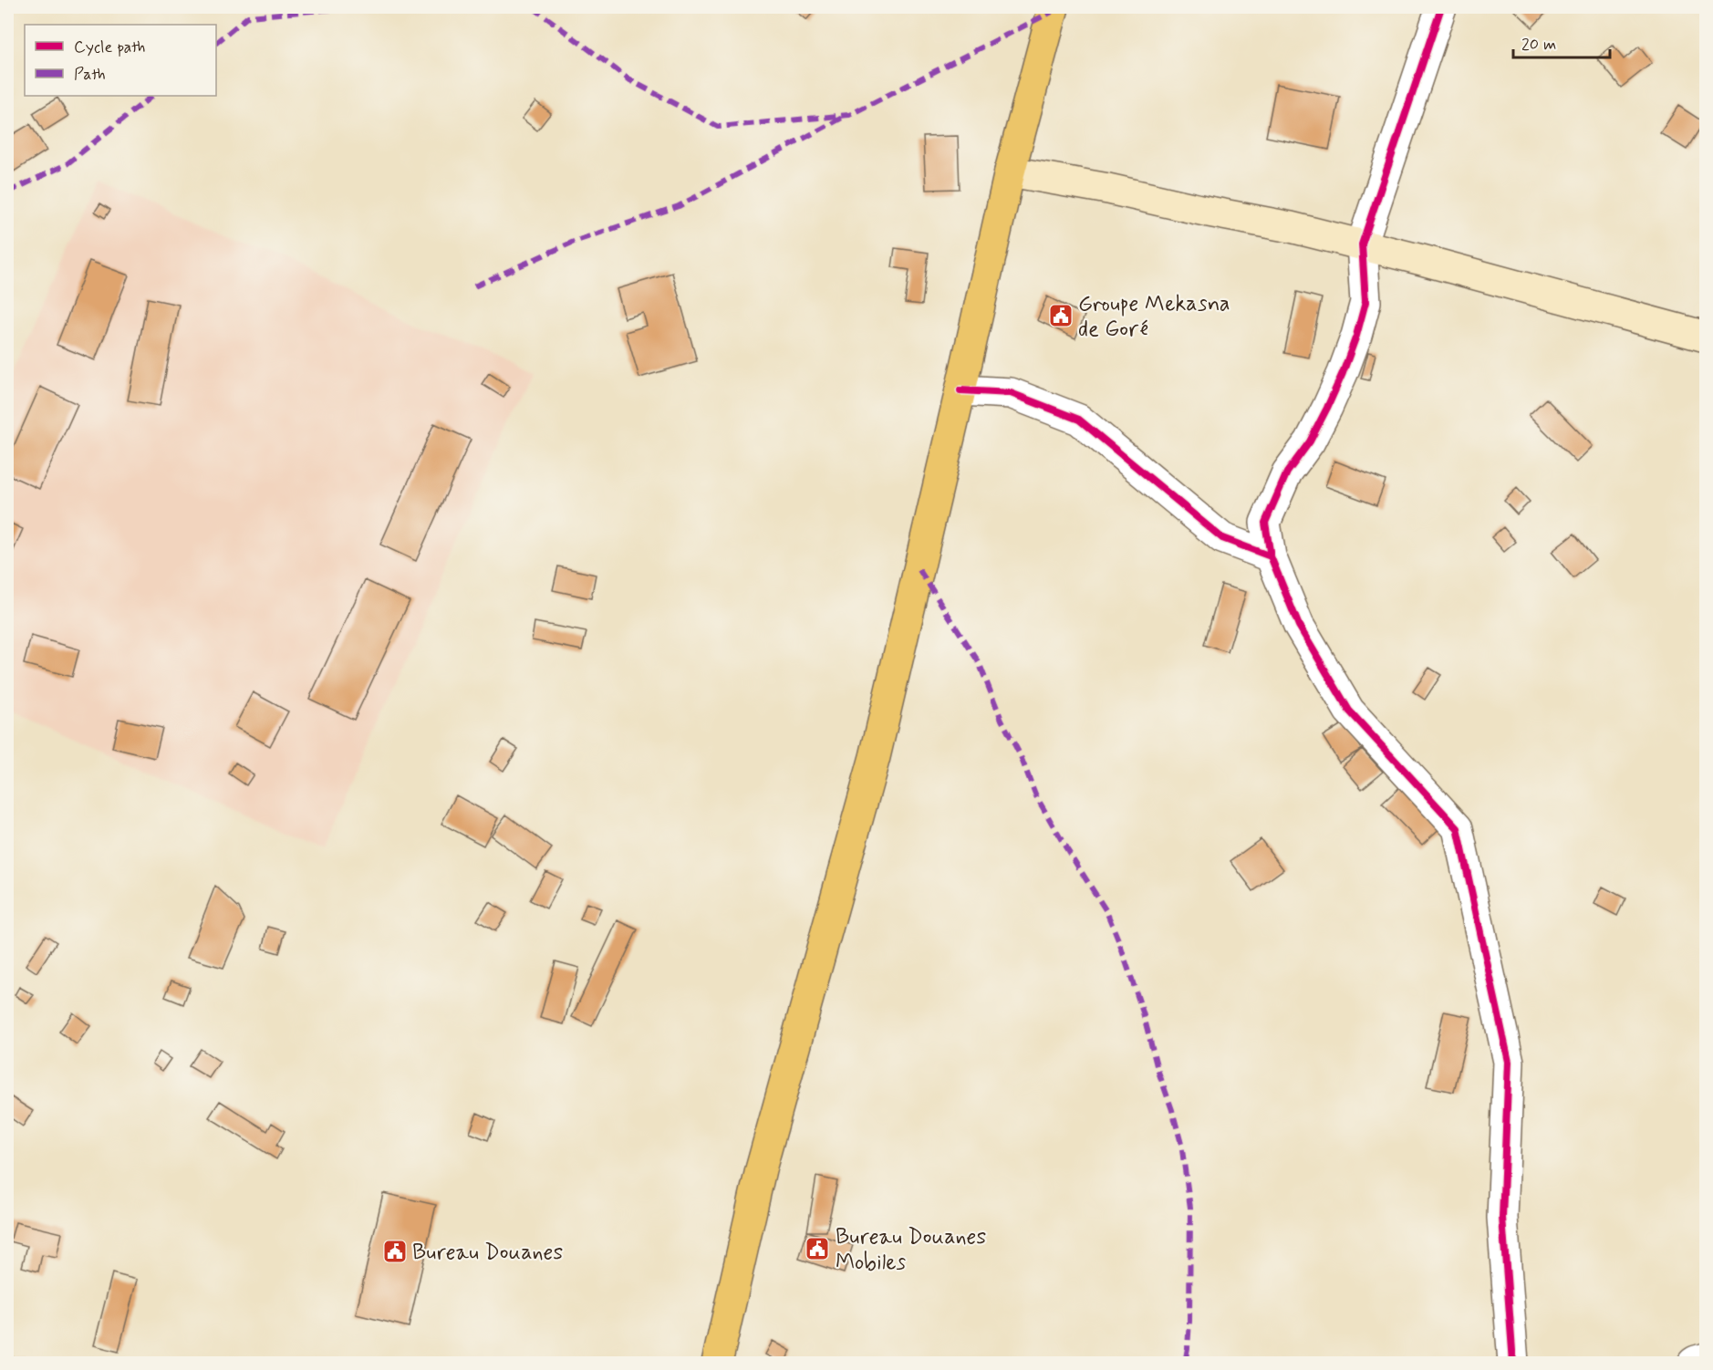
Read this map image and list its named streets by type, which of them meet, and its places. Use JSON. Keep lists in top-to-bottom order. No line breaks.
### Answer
{"places":{"public building":["Groupe Mekasna de Goré","Bureau Douanes Mobiles","Bureau Douanes"]},"legend":["Cycle path","Path"],"scale_bar":"20 m"}
